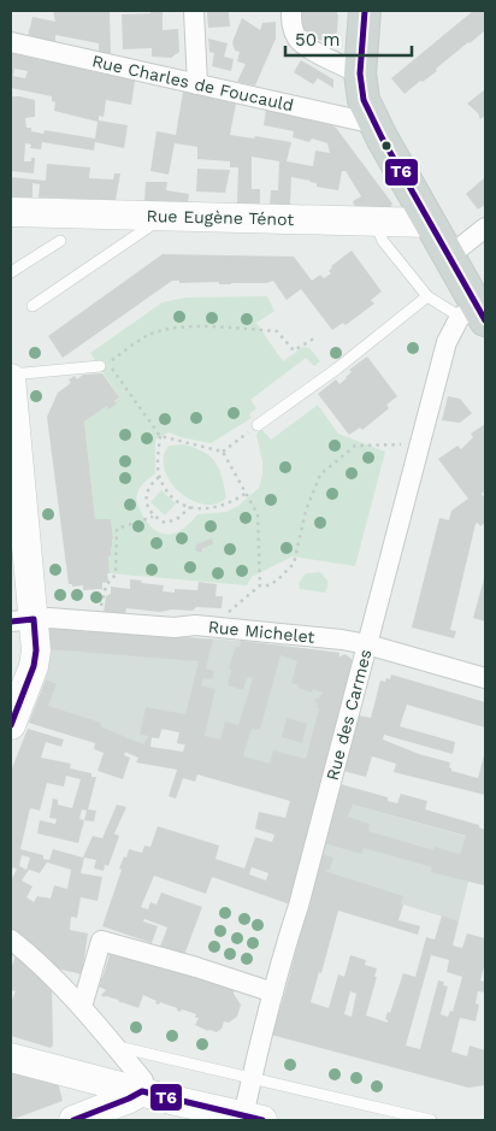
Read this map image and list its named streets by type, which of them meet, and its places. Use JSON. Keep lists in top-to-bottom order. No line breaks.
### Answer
{"streets":{"street":["Rue Charles de Foucauld","Rue Eugène Ténot","Rue Michelet","Rue des Carmes"]},"crossings":[["Rue Michelet","Rue des Carmes"]],"lines":["transit line T6"],"scale_bar":"50 m"}
